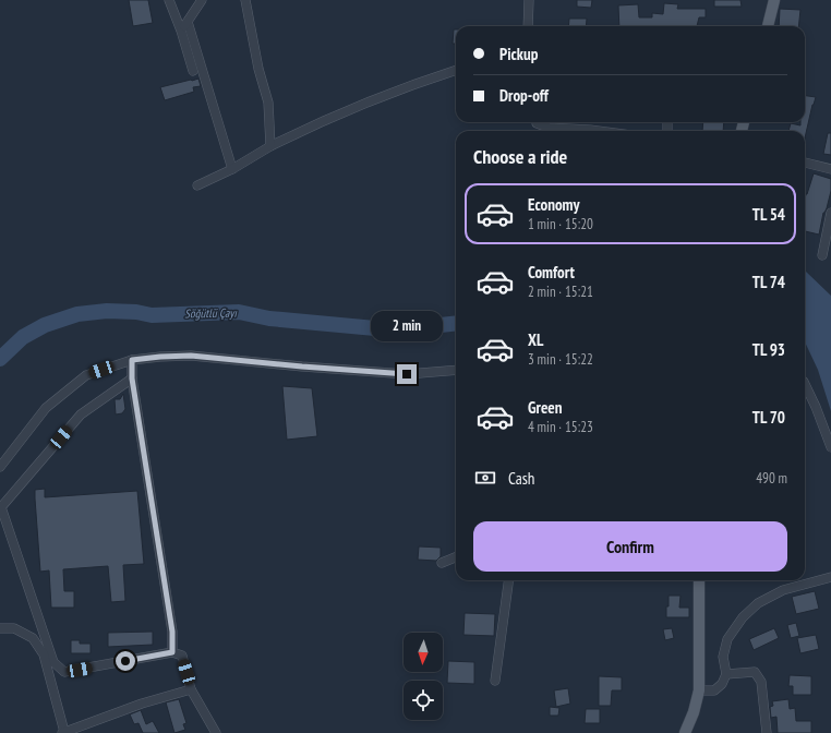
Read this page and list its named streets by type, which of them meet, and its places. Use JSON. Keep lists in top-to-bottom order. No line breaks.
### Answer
{"water":["Söğütlü Çayı"],"north":"bottom","page":{"banner":["Pickup","Drop-off"],"heading":"Choose a ride","list":[{"name":"Economy","note":"1 min · 15:20","value":"TL 54"},{"name":"Comfort","note":"2 min · 15:21","value":"TL 74"},{"name":"XL","note":"3 min · 15:22","value":"TL 93"},{"name":"Green","note":"4 min · 15:23","value":"TL 70"}],"bubble":"2 min","pay":["Cash","490 m"],"buttons":"Confirm"}}
